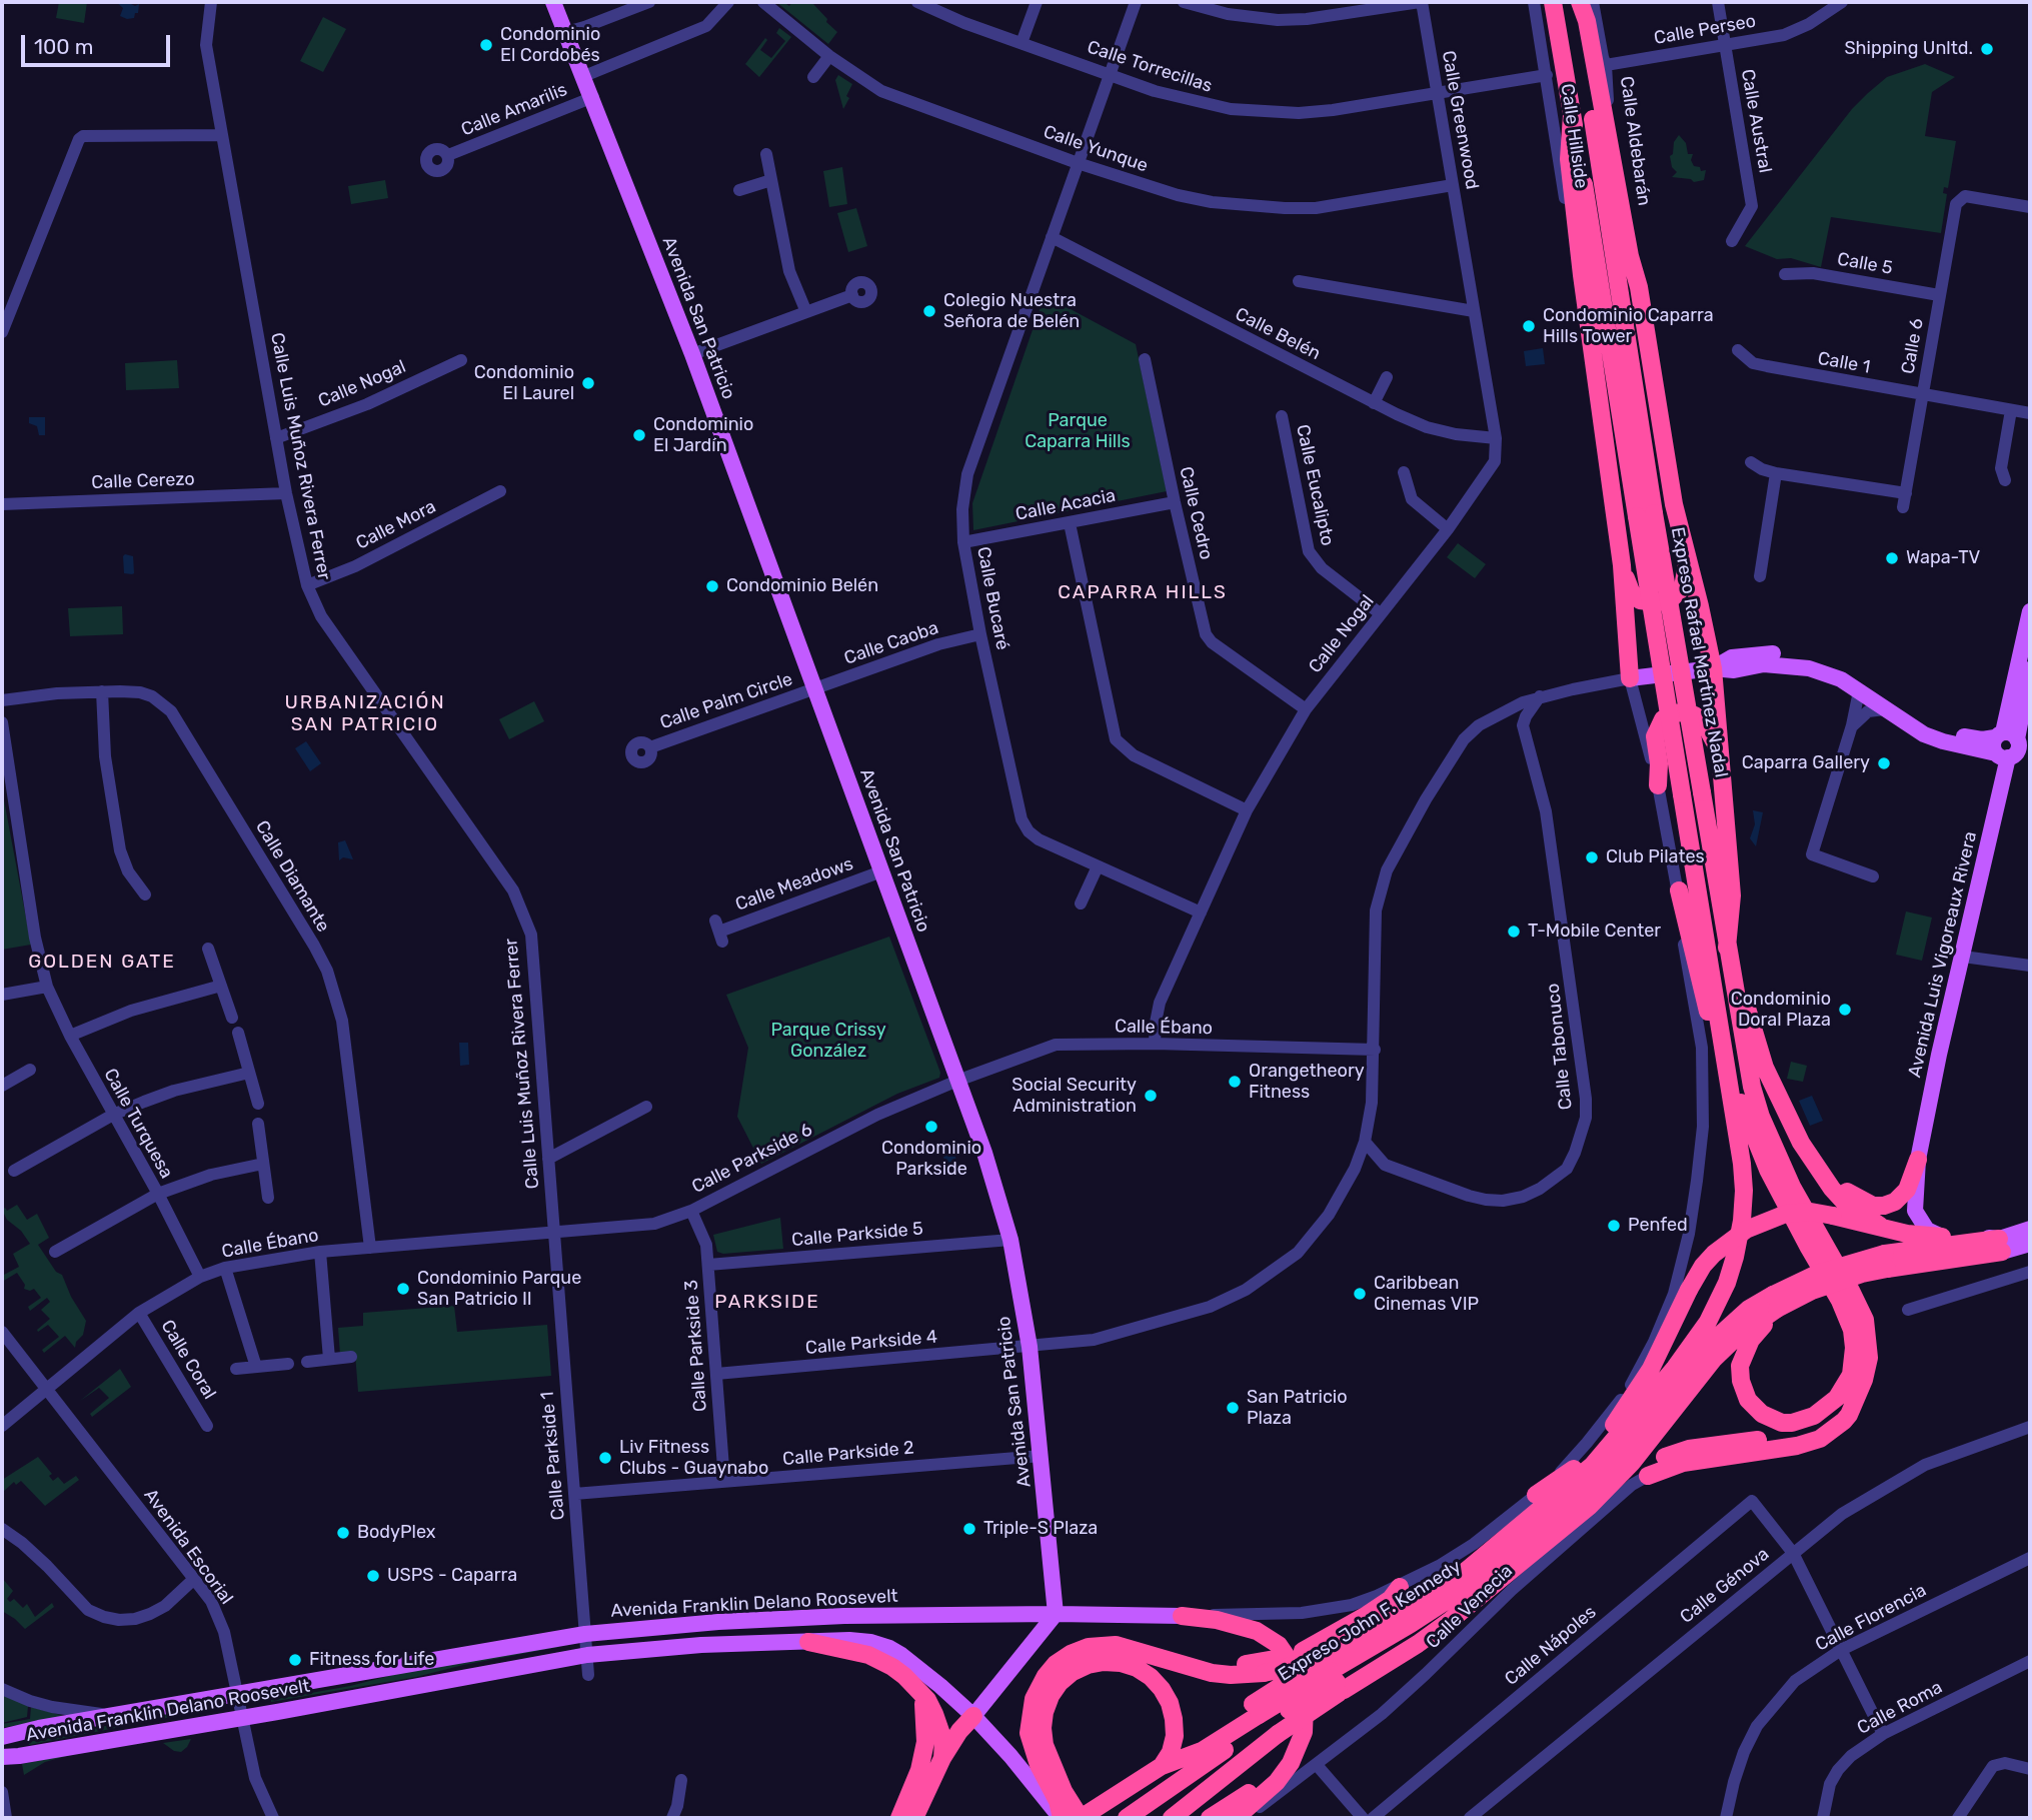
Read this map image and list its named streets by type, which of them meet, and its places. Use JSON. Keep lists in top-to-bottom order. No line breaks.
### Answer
{"streets":{"highway":["Expreso Rafael Martínez Nadal","Expreso John F. Kennedy"],"main road":["Avenida San Patricio","Avenida Luis Vigoreaux Rivera","Avenida Franklin Delano Roosevelt"],"street":["Calle Perseo","Calle Torrecillas","Calle Amarilis","Calle Greenwood","Calle Austral","Calle Hillside","Calle Aldebarán","Calle Yunque","Calle 5","Calle Belén","Calle 6","Calle 1","Calle Nogal","Calle Luis Muñoz Rivera Ferrer","Calle Cerezo","Calle Eucalipto","Calle Acacia","Calle Cedro","Calle Mora","Calle Bucaré","Calle Caoba","Calle Palm Circle","Calle Diamante","Calle Meadows","Calle Ébano","Calle Tabonuco","Calle Turquesa","Calle Parkside 6","Calle Parkside 5","Calle Parkside 4","Calle Parkside 3","Calle Coral","Calle Parkside 2","Calle Parkside 1","Avenida Escorial","Calle Génova","Calle Venecia","Calle Florencia","Calle Nápoles","Calle Roma"]},"crossings":[["Calle Perseo","Calle Austral"],["Calle Perseo","Calle Aldebarán"],["Calle Torrecillas","Calle Greenwood"],["Calle Torrecillas","Calle Hillside"],["Calle Torrecillas","Calle Bucaré"],["Calle Amarilis","Avenida San Patricio"],["Calle Greenwood","Calle Yunque"],["Calle Greenwood","Calle Nogal"],["Calle Yunque","Calle Bucaré"],["Calle 5","Calle 6"],["Avenida San Patricio","Calle Caoba"],["Avenida San Patricio","Calle Palm Circle"],["Avenida San Patricio","Calle Meadows"],["Avenida San Patricio","Calle Ébano"],["Avenida San Patricio","Calle Parkside 6"],["Avenida San Patricio","Calle Parkside 5"],["Avenida San Patricio","Calle Parkside 4"],["Avenida San Patricio","Calle Parkside 2"],["Avenida San Patricio","Avenida Franklin Delano Roosevelt"],["Calle Belén","Calle Nogal"],["Calle Belén","Calle Bucaré"],["Calle 6","Calle 1"],["Calle Nogal","Calle Luis Muñoz Rivera Ferrer"],["Calle Nogal","Calle Eucalipto"],["Calle Nogal","Calle Cedro"],["Calle Nogal","Calle Bucaré"],["Calle Nogal","Calle Ébano"],["Calle Luis Muñoz Rivera Ferrer","Calle Cerezo"],["Calle Luis Muñoz Rivera Ferrer","Calle Mora"],["Calle Luis Muñoz Rivera Ferrer","Calle Ébano"],["Calle Luis Muñoz Rivera Ferrer","Calle Parkside 6"],["Calle Luis Muñoz Rivera Ferrer","Calle Parkside 1"],["Calle Acacia","Calle Cedro"],["Calle Acacia","Calle Bucaré"],["Calle Bucaré","Calle Caoba"],["Calle Caoba","Calle Palm Circle"],["Calle Diamante","Calle Ébano"],["Calle Ébano","Calle Turquesa"],["Calle Ébano","Calle Parkside 6"],["Calle Ébano","Calle Parkside 4"],["Calle Ébano","Calle Coral"],["Calle Ébano","Calle Parkside 1"],["Calle Ébano","Avenida Escorial"],["Calle Tabonuco","Calle Parkside 4"],["Calle Parkside 6","Calle Parkside 3"],["Calle Parkside 6","Calle Parkside 1"],["Calle Parkside 5","Calle Parkside 3"],["Calle Parkside 4","Calle Parkside 3"],["Calle Parkside 3","Calle Parkside 2"],["Calle Parkside 2","Calle Parkside 1"],["Calle Parkside 1","Avenida Franklin Delano Roosevelt"],["Avenida Escorial","Avenida Franklin Delano Roosevelt"],["Calle Génova","Calle Nápoles"]],"districts":["CAPARRA HILLS","URBANIZACIÓN SAN PATRICIO","GOLDEN GATE","PARKSIDE"],"parks":["Parque Caparra Hills","Parque Crissy González"],"places":["Condominio El Cordobés","Shipping Unltd.","Colegio Nuestra Señora de Belén","Condominio Caparra Hills Tower","Condominio El Laurel","Condominio El Jardín","Wapa-TV","Condominio Belén","Caparra Gallery","Club Pilates","T-Mobile Center","Condominio Doral Plaza","Orangetheory Fitness","Social Security Administration","Condominio Parkside","Penfed","Condominio Parque San Patricio II","Caribbean Cinemas VIP","San Patricio Plaza","Liv Fitness Clubs - Guaynabo","Triple-S Plaza","BodyPlex","USPS - Caparra","Fitness for Life"],"scale_bar":"100 m"}
